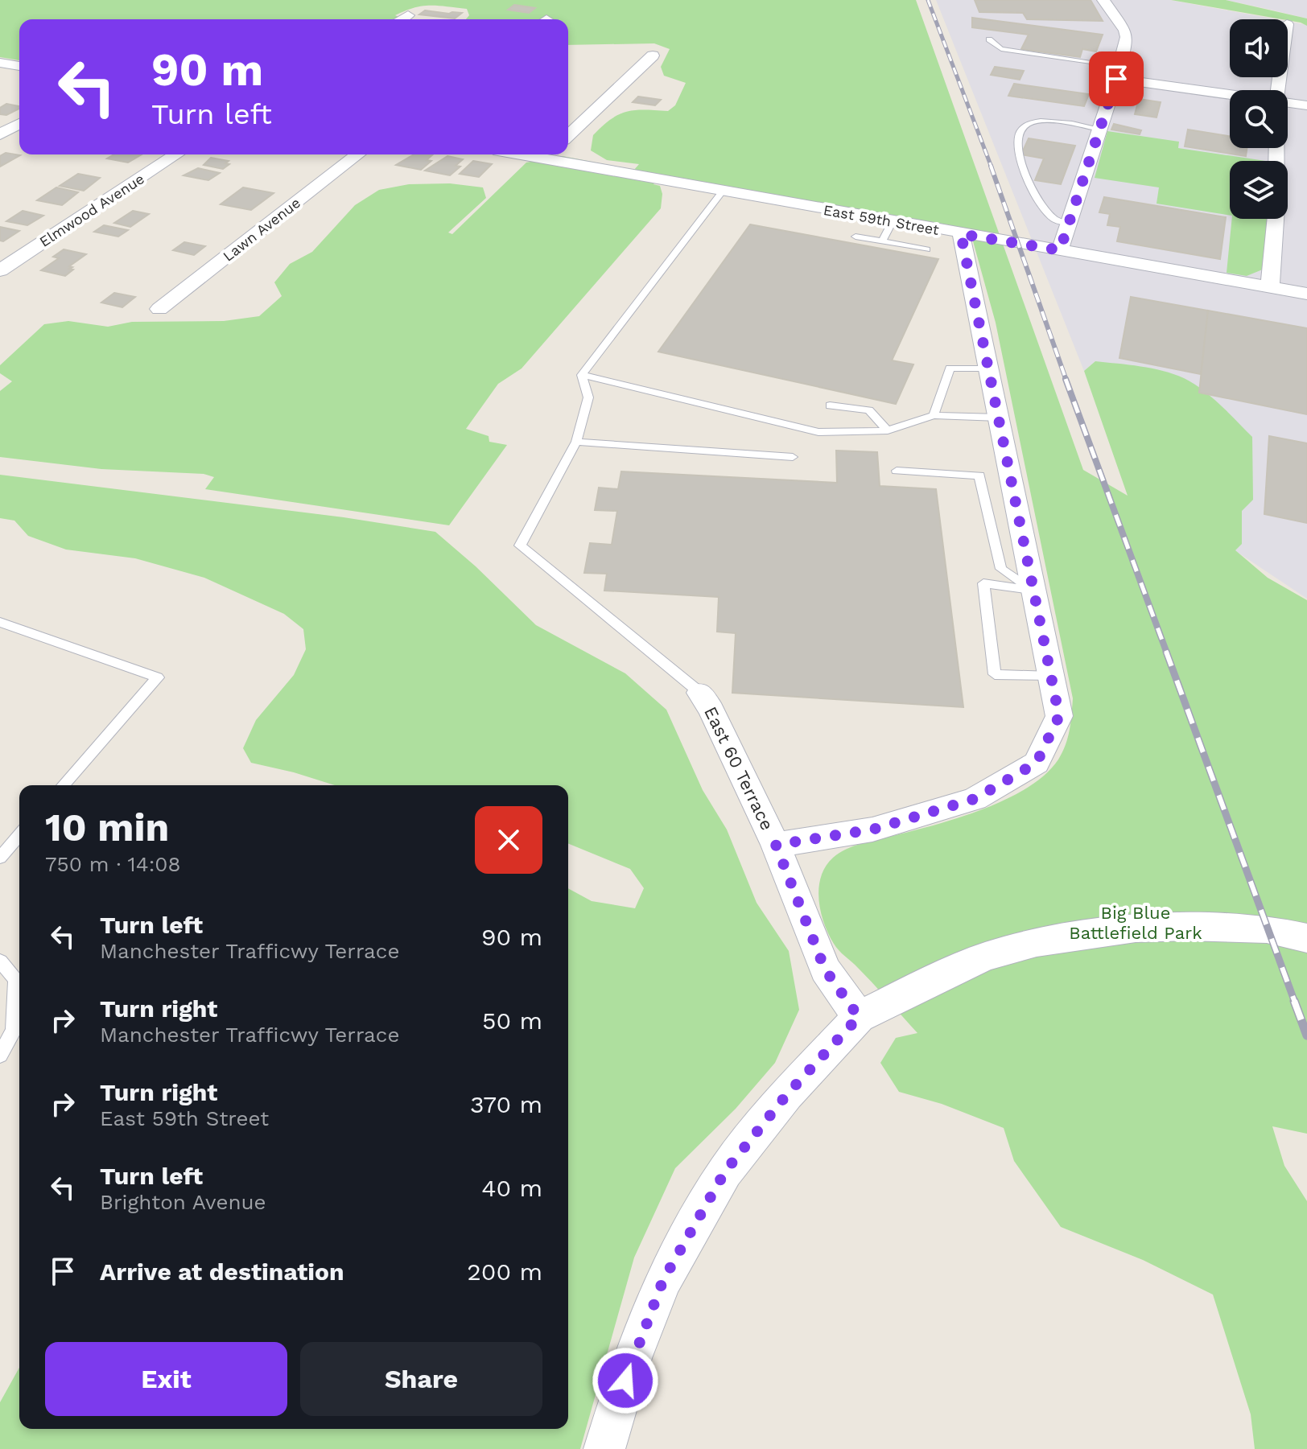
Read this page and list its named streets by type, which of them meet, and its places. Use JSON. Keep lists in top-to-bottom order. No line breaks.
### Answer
{"streets":{"street":["Elmwood Avenue","East 59th Street","Lawn Avenue","East 60 Terrace"]},"parks":["Big Blue Battlefield Park"],"page":{"turn":["90 m","Turn left"],"heading":["10 min","750 m · 14:08"],"list":[{"name":"Turn left","note":"Manchester Trafficwy Terrace","value":"90 m"},{"name":"Turn right","note":"Manchester Trafficwy Terrace","value":"50 m"},{"name":"Turn right","note":"East 59th Street","value":"370 m"},{"name":"Turn left","note":"Brighton Avenue","value":"40 m"},{"name":"Arrive at destination","value":"200 m"}],"buttons":["Exit","Share"]}}
